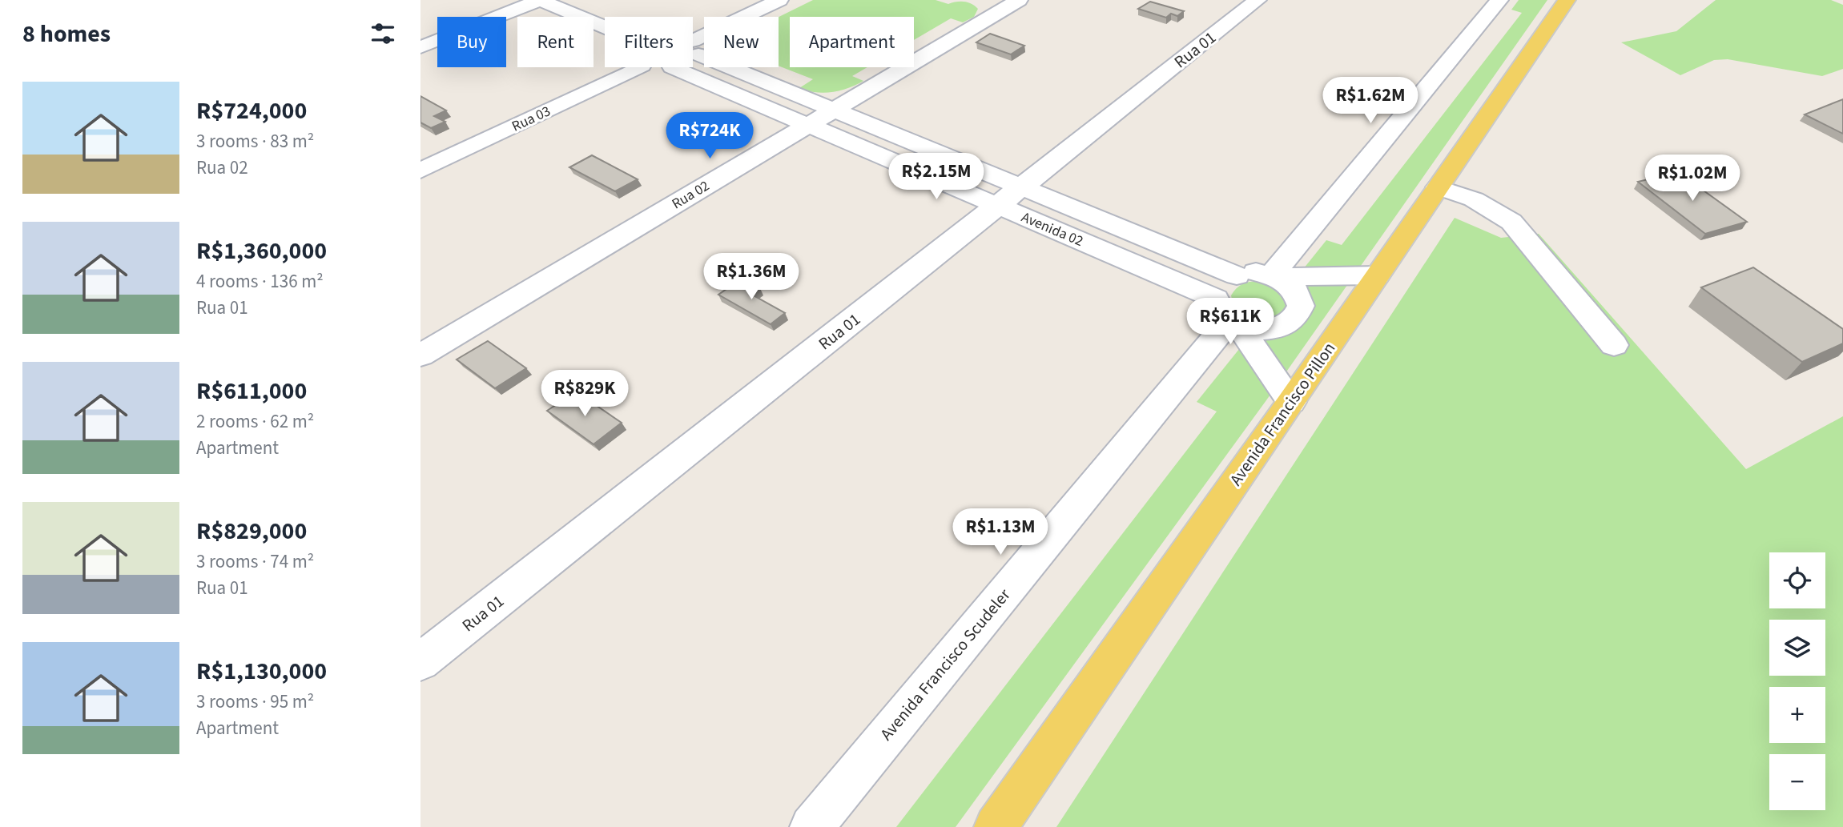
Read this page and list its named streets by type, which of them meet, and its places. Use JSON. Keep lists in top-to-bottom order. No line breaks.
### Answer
{"streets":{"main road":["Avenida Francisco Pillon"],"street":["Rua 01","Rua 03","Rua 02","Avenida 02","Avenida Francisco Scudeler"]},"crossings":[["Rua 01","Avenida 02"],["Rua 02","Avenida 02"],["Avenida 02","Avenida Francisco Scudeler"]],"page":{"heading":"8 homes","chip":["Buy","Rent","Filters","New","Apartment"],"list":[{"name":"R$724,000","note":"3 rooms · 83 m² · Rua 02"},{"name":"R$1,360,000","note":"4 rooms · 136 m² · Rua 01"},{"name":"R$611,000","note":"2 rooms · 62 m² · Apartment"},{"name":"R$829,000","note":"3 rooms · 74 m² · Rua 01"},{"name":"R$1,130,000","note":"3 rooms · 95 m² · Apartment"}],"price":["R$1.62M","R$724K","R$2.15M","R$1.02M","R$1.36M","R$611K","R$829K","R$1.13M"],"map_buttons":["+","−"]}}
